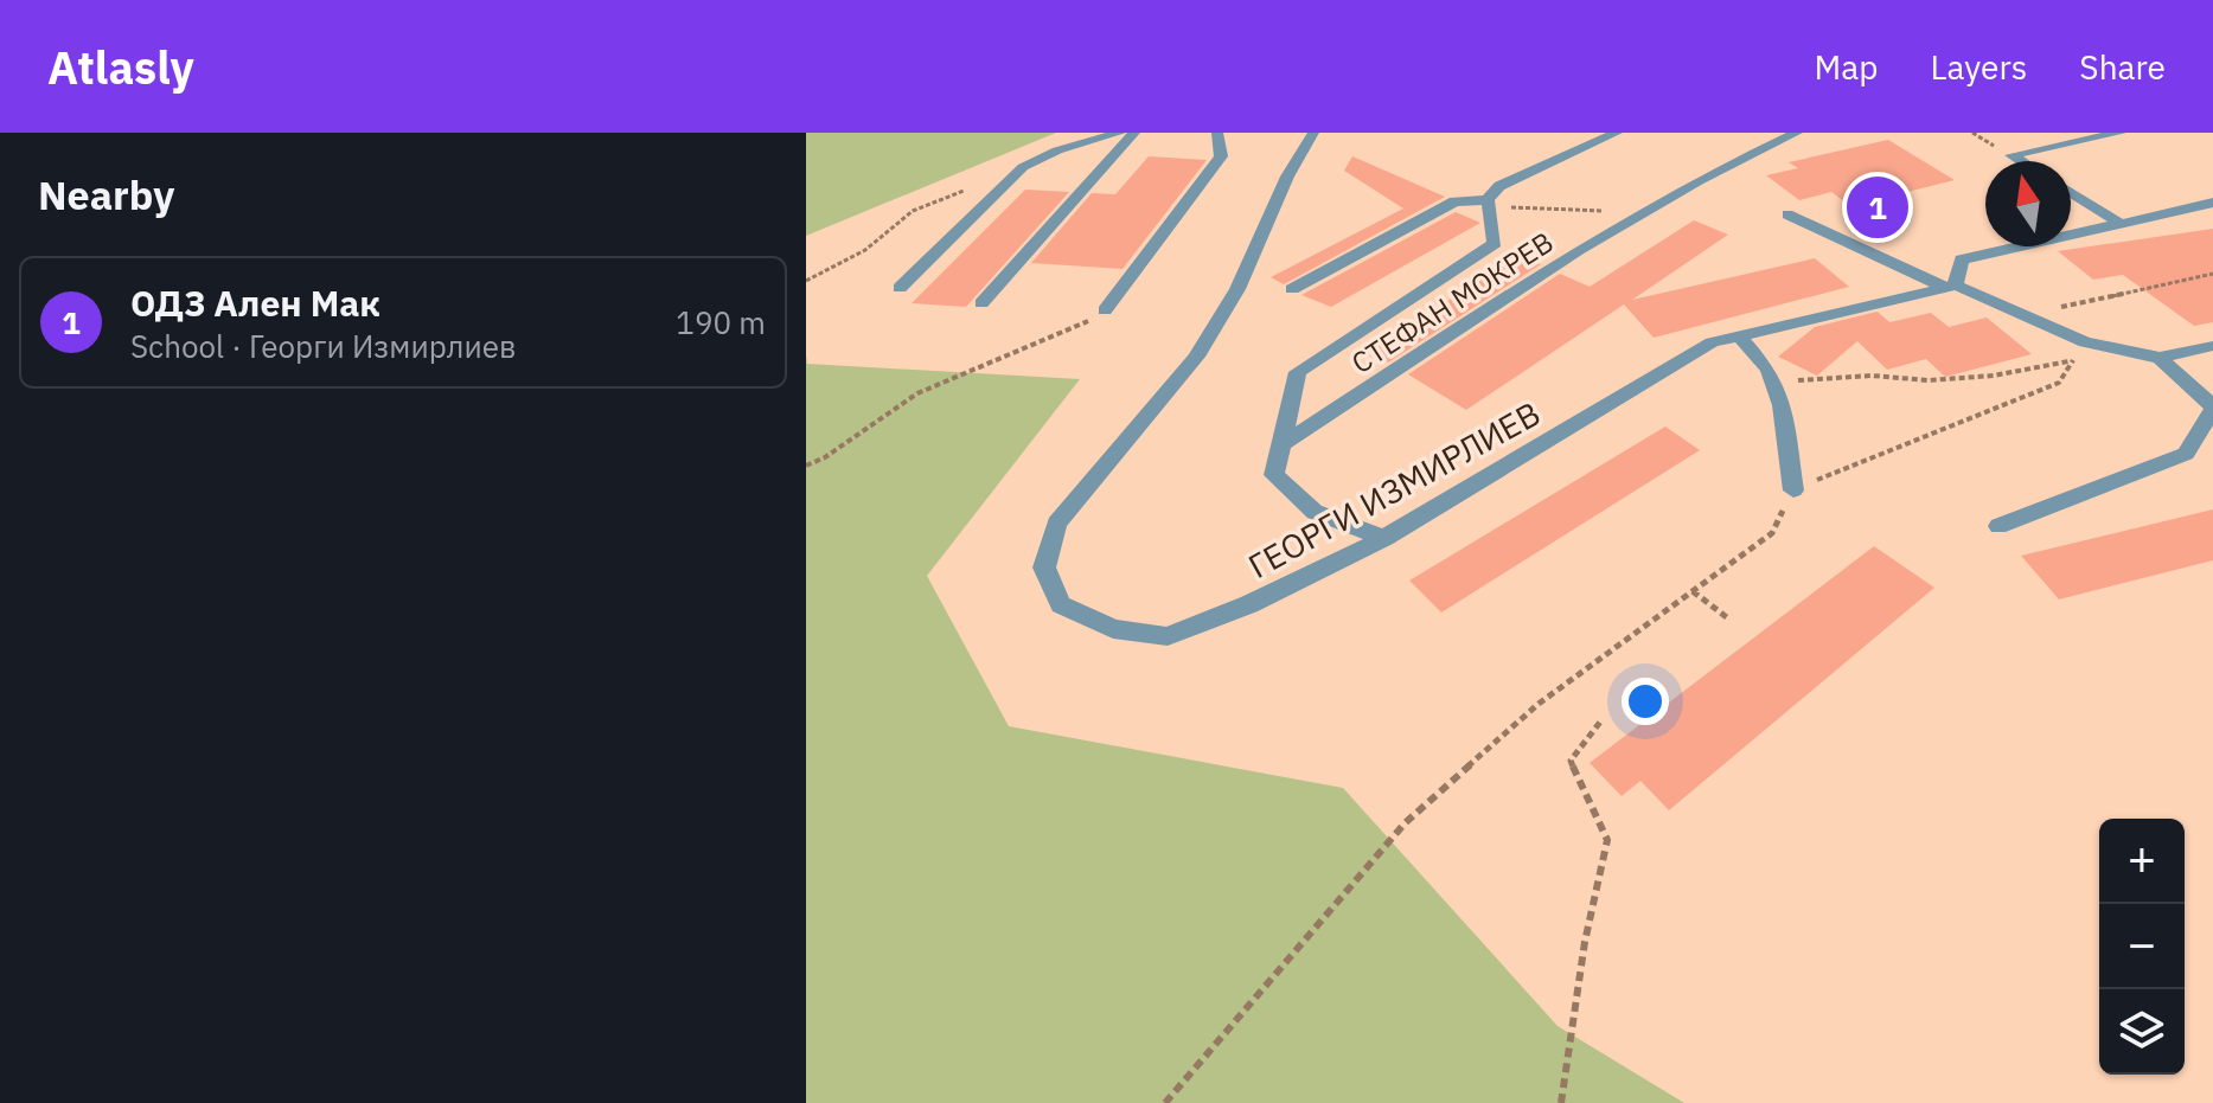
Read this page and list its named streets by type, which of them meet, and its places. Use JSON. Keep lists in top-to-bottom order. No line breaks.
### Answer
{"streets":{"street":["СТЕФАН МОКРЕВ","ГЕОРГИ ИЗМИРЛИЕВ"]},"north":"top","page":{"header":"Atlasly","nav":["Map","Layers","Share"],"heading":"Nearby","pins":"1","list":[{"mark":"1","name":"ОДЗ Ален Мак","note":"School · Георги Измирлиев","value":"190 m"}],"map_buttons":["+","−"]}}
